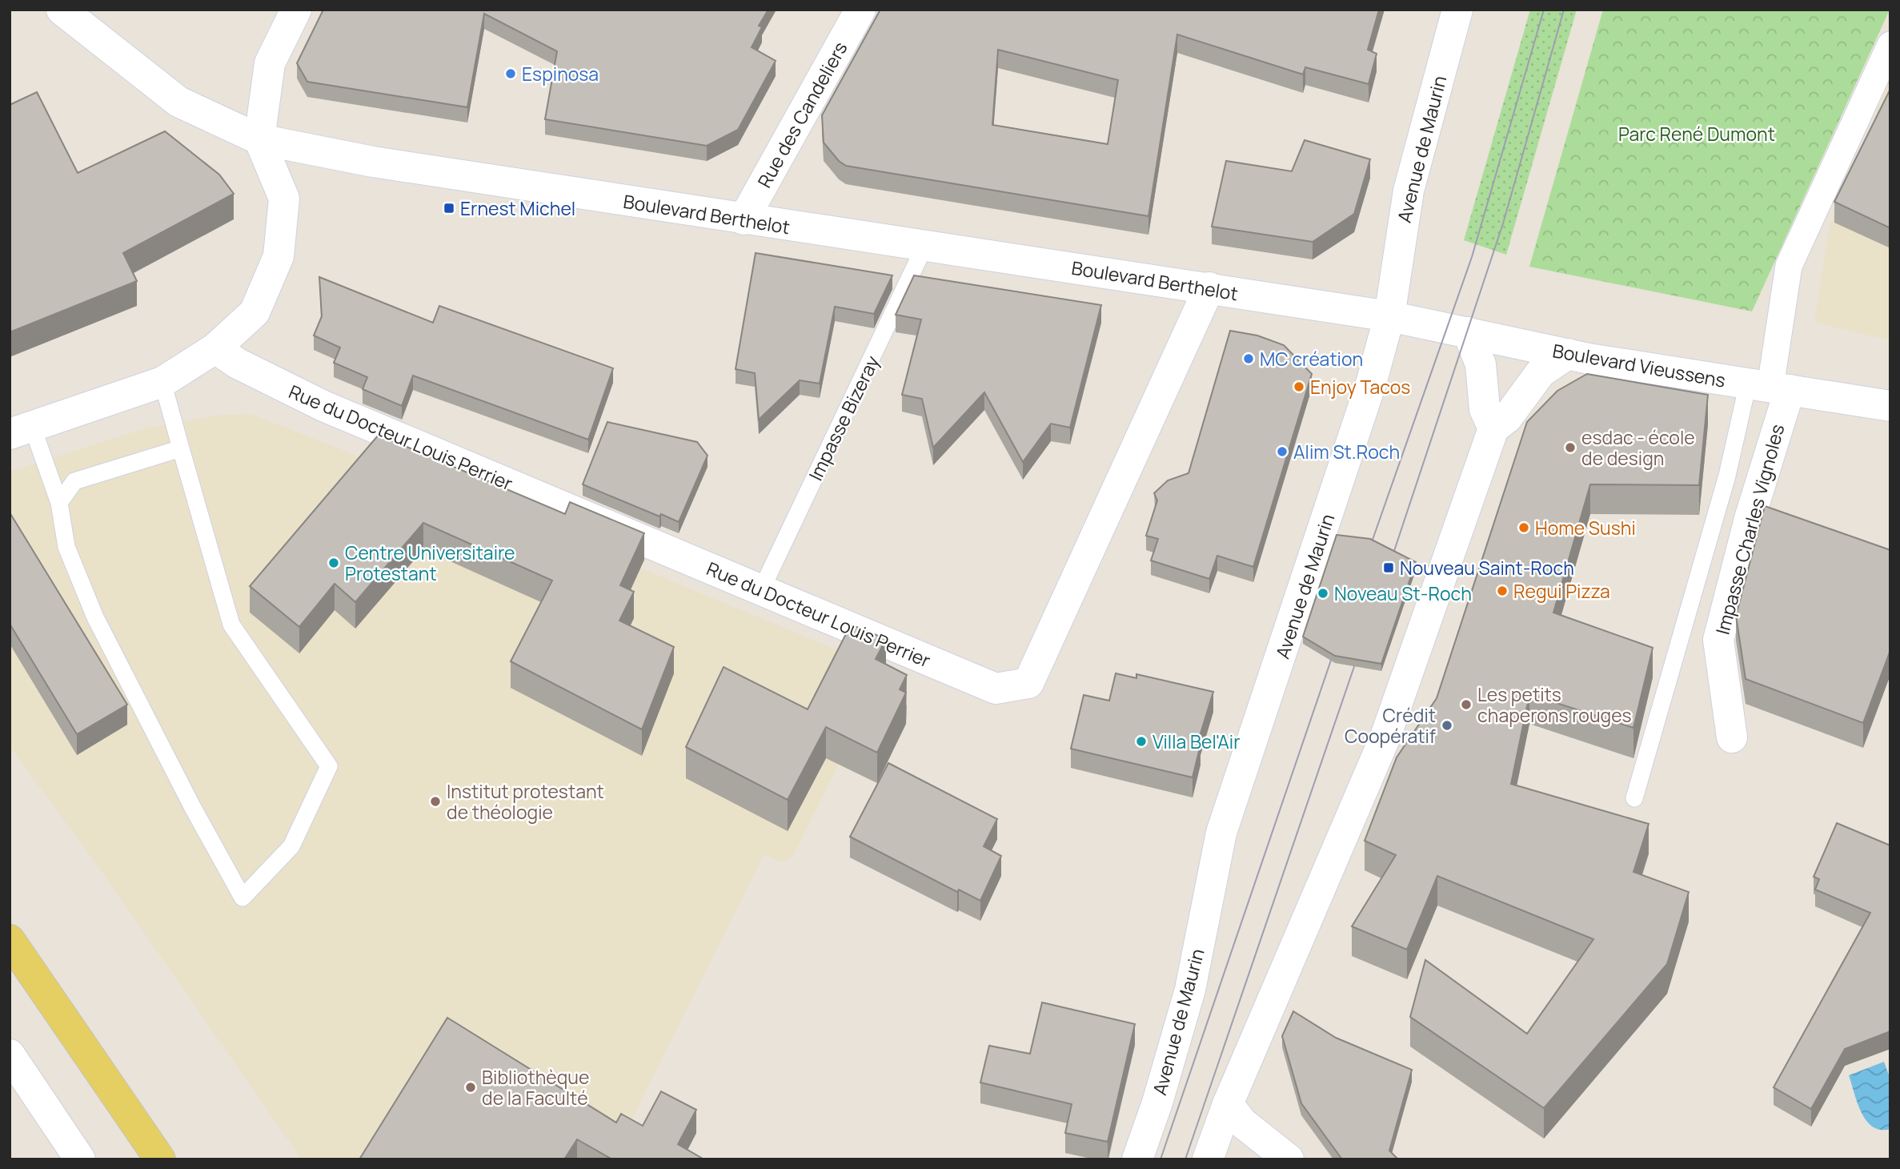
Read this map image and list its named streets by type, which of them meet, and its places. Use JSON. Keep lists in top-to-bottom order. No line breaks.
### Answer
{"streets":{"street":["Rue des Candeliers","Avenue de Maurin","Boulevard Berthelot","Boulevard Vieussens","Rue du Docteur Louis Perrier","Impasse Charles Vignoles"],"lane":["Impasse Bizeray"]},"crossings":[["Rue des Candeliers","Boulevard Berthelot"],["Avenue de Maurin","Boulevard Berthelot"],["Avenue de Maurin","Boulevard Vieussens"],["Boulevard Berthelot","Boulevard Vieussens"],["Boulevard Berthelot","Impasse Bizeray"],["Boulevard Berthelot","Rue du Docteur Louis Perrier"],["Boulevard Vieussens","Impasse Charles Vignoles"],["Impasse Bizeray","Rue du Docteur Louis Perrier"]],"parks":["Parc René Dumont"],"places":{"other":["Espinosa","MC création","Enjoy Tacos","esdac - école de design","Alim St.Roch","Home Sushi","Centre Universitaire Protestant","Regui Pizza","Noveau St-Roch","Les petits chaperons rouges","Crédit Coopératif","Villa Bel'Air","Institut protestant de théologie","Bibliothèque de la Faculté"],"transit":["Ernest Michel","Nouveau Saint-Roch"]}}
